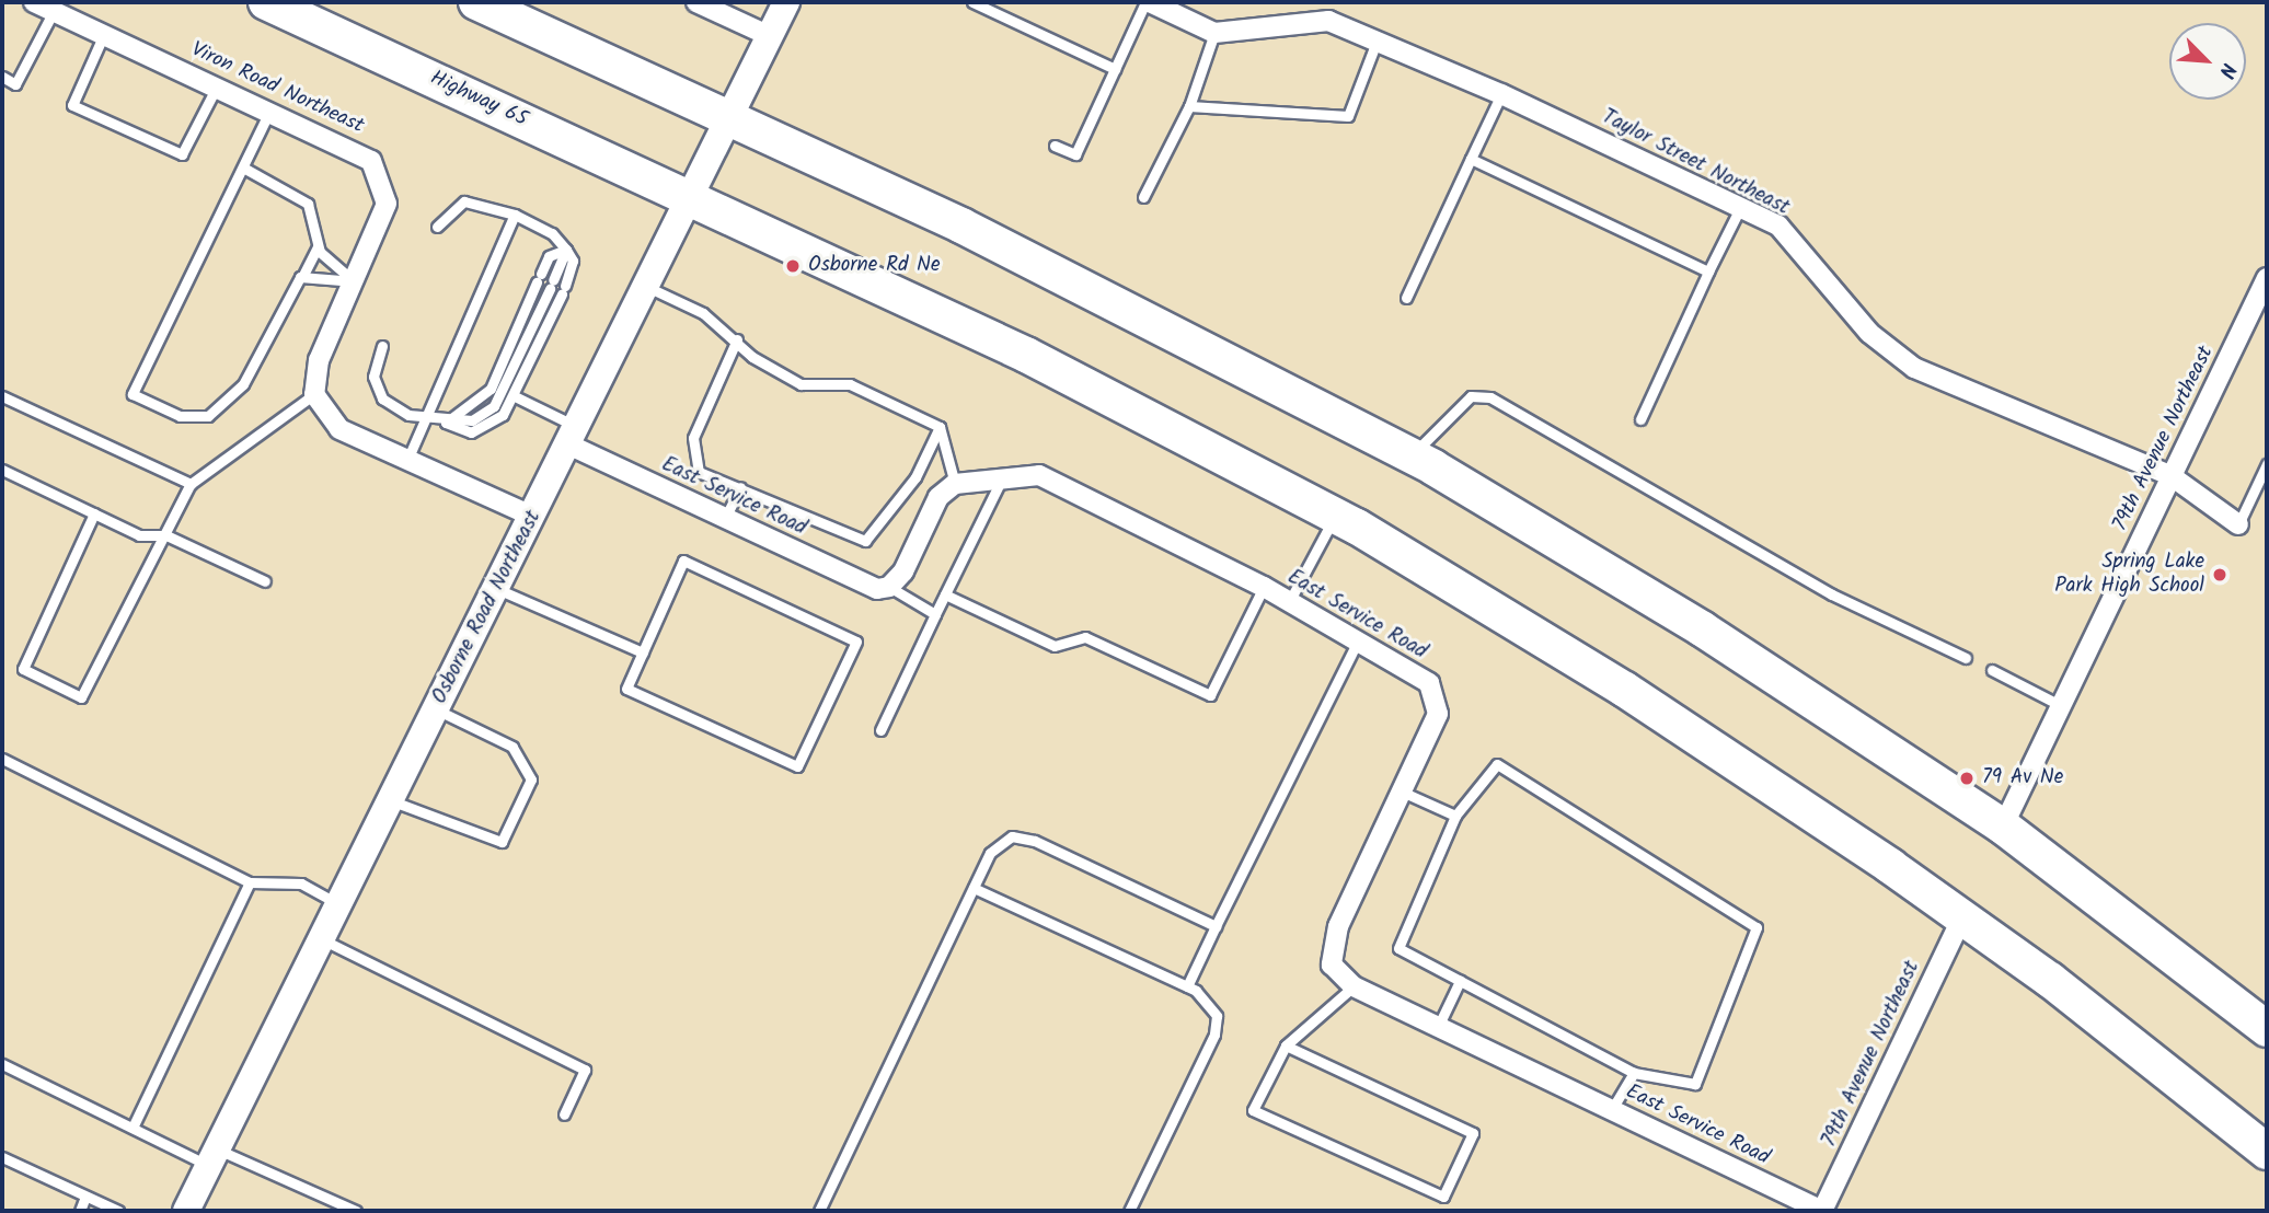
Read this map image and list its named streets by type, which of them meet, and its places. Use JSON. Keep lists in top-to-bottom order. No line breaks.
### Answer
{"streets":{"highway":["Highway 65"],"street":["Viron Road Northeast","Taylor Street Northeast","79th Avenue Northeast","East Service Road","Osborne Road Northeast"]},"crossings":[["Highway 65","79th Avenue Northeast"],["Highway 65","Osborne Road Northeast"],["Taylor Street Northeast","79th Avenue Northeast"],["79th Avenue Northeast","East Service Road"],["East Service Road","Osborne Road Northeast"]],"places":["Osborne Rd Ne","Spring Lake Park High School","79 Av Ne"],"north":"bottom right"}
